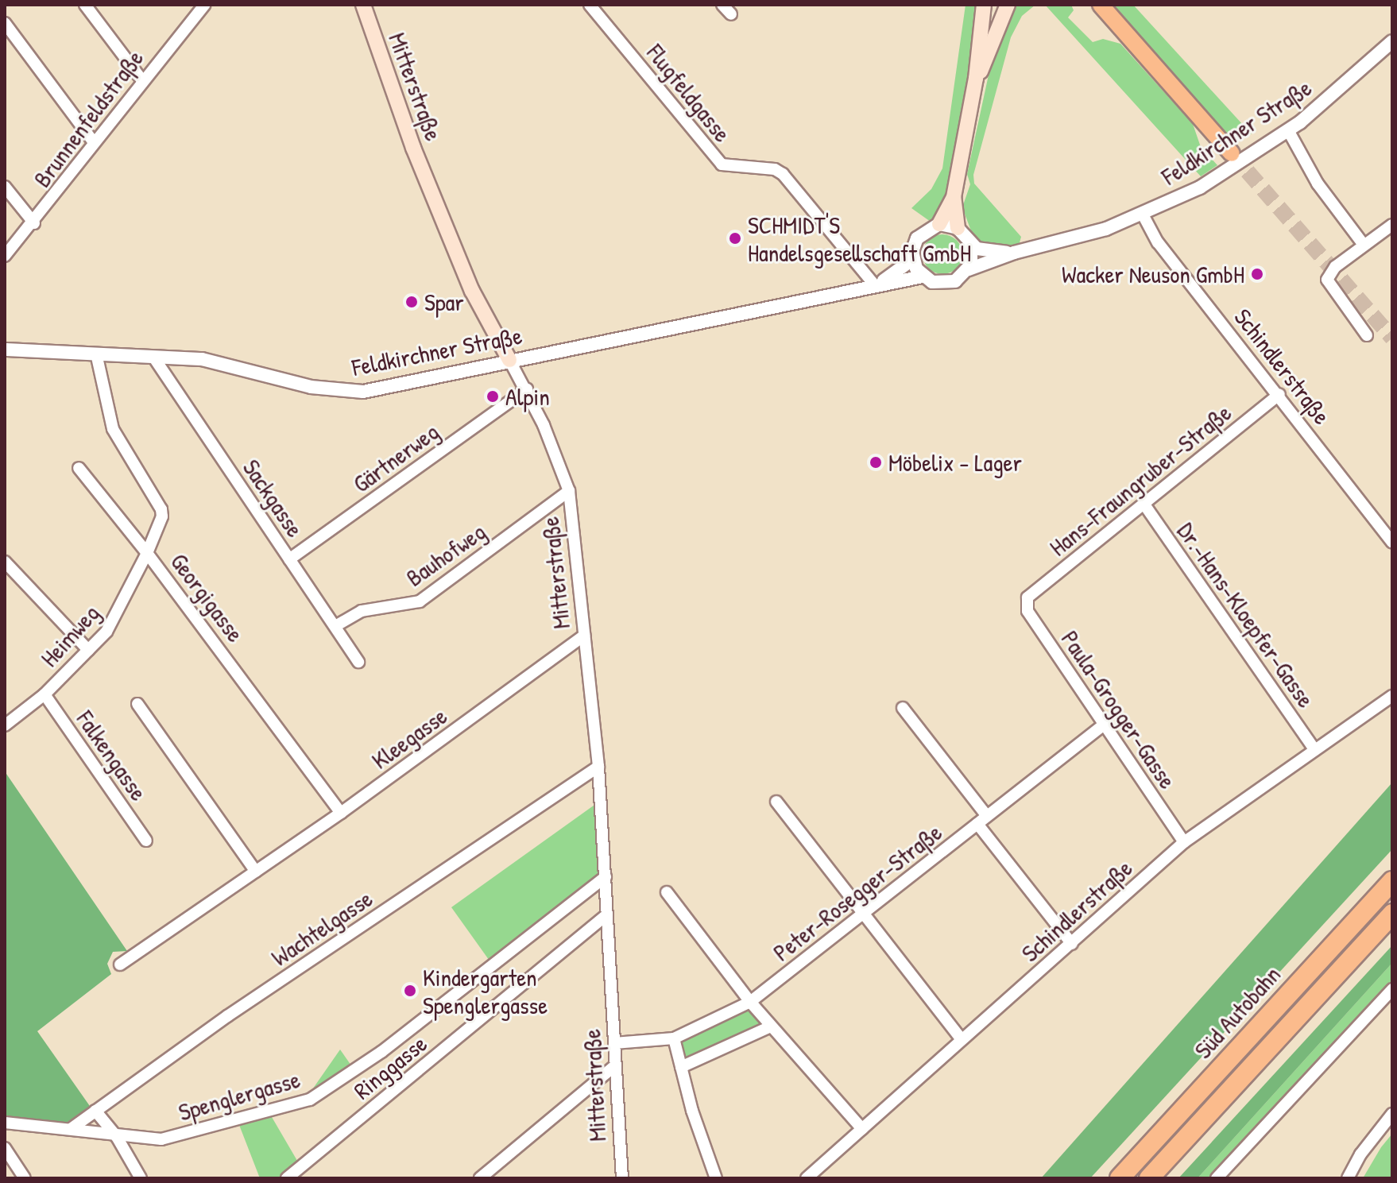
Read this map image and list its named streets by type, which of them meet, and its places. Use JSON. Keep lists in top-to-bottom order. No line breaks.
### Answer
{"streets":{"highway":["Süd Autobahn"],"main road":["Mitterstraße"],"street":["Flugfeldgasse","Brunnenfeldstraße","Feldkirchner Straße","Schindlerstraße","Gärtnerweg","Hans-Fraungruber-Straße","Sackgasse","Bauhofweg","Georgigasse","Dr.-Hans-Kloepfer-Gasse","Heimweg","Paula-Grogger-Gasse","Kleegasse","Falkengasse","Peter-Rosegger-Straße","Wachtelgasse","Ringgasse","Spenglergasse"]},"crossings":[["Mitterstraße","Feldkirchner Straße"],["Mitterstraße","Gärtnerweg"],["Mitterstraße","Bauhofweg"],["Mitterstraße","Kleegasse"],["Mitterstraße","Peter-Rosegger-Straße"],["Mitterstraße","Wachtelgasse"],["Mitterstraße","Ringgasse"],["Mitterstraße","Spenglergasse"],["Flugfeldgasse","Feldkirchner Straße"],["Feldkirchner Straße","Schindlerstraße"],["Feldkirchner Straße","Sackgasse"],["Feldkirchner Straße","Georgigasse"],["Schindlerstraße","Hans-Fraungruber-Straße"],["Schindlerstraße","Dr.-Hans-Kloepfer-Gasse"],["Schindlerstraße","Paula-Grogger-Gasse"],["Gärtnerweg","Sackgasse"],["Hans-Fraungruber-Straße","Dr.-Hans-Kloepfer-Gasse"],["Hans-Fraungruber-Straße","Paula-Grogger-Gasse"],["Sackgasse","Bauhofweg"],["Georgigasse","Heimweg"],["Georgigasse","Kleegasse"],["Heimweg","Falkengasse"],["Paula-Grogger-Gasse","Peter-Rosegger-Straße"],["Wachtelgasse","Spenglergasse"]],"places":["SCHMIDT'S Handelsgesellschaft GmbH","Wacker Neuson GmbH","Spar","Alpin","Möbelix - Lager","Kindergarten Spenglergasse"]}
